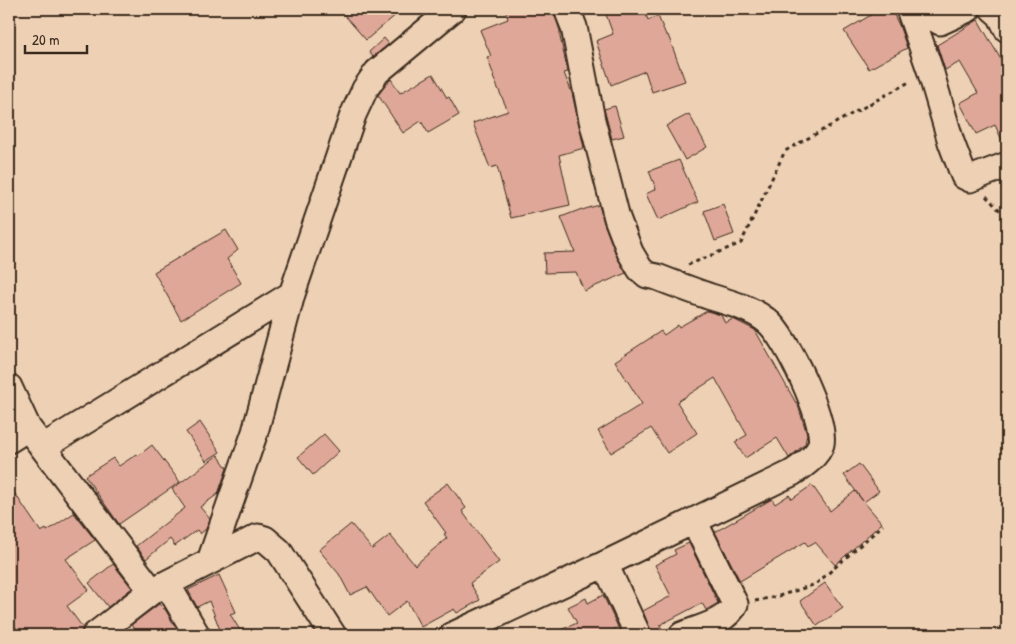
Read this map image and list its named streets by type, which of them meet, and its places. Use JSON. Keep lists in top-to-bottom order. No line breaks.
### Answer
{"scale_bar":"20 m"}
